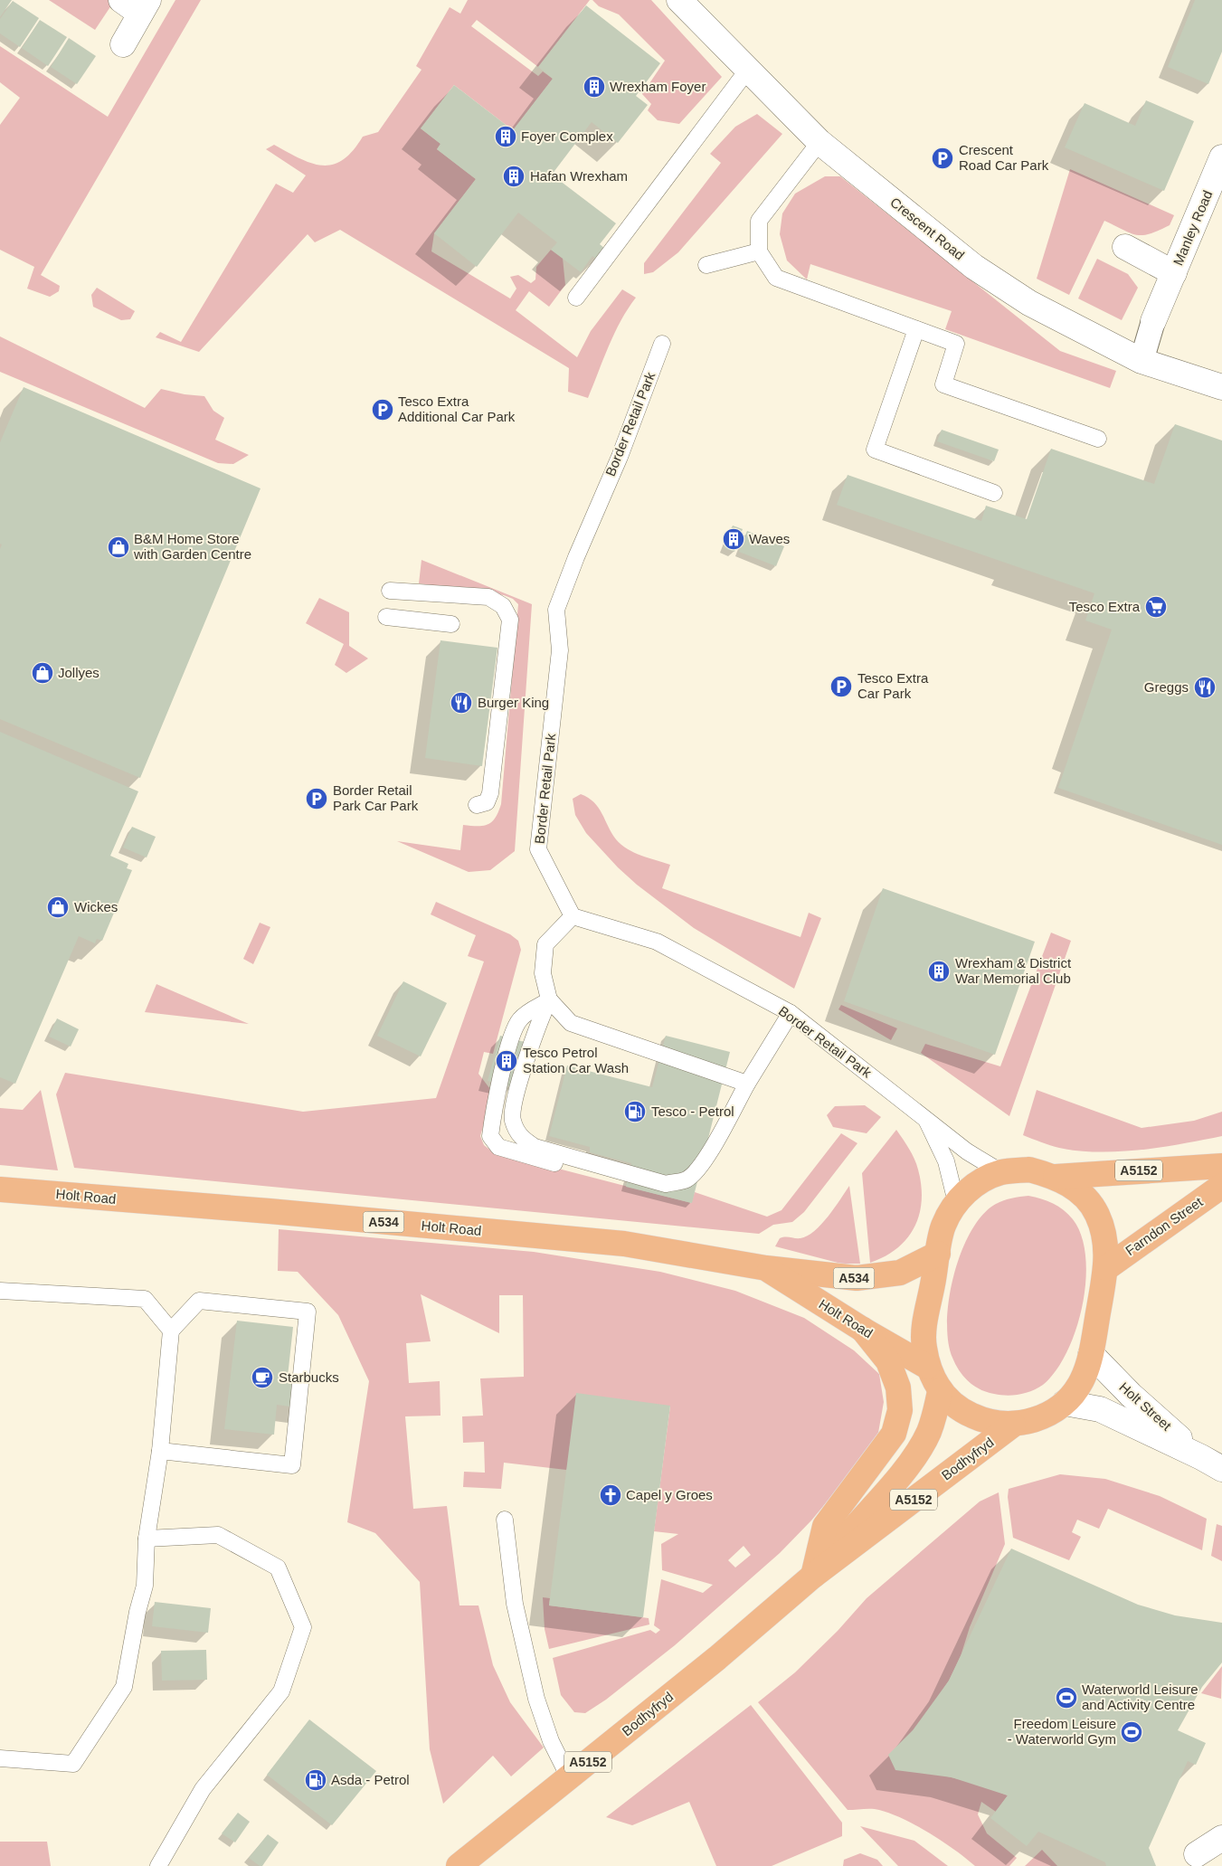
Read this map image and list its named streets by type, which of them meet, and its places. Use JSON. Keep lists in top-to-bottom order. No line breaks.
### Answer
{"streets":{"main road":["A5152","Holt Road","A534","Farndon Street","Bodhyfryd"],"street":["Manley Road","Crescent Road","Holt Street"],"lane":["Border Retail Park"]},"places":{"building":["Wrexham Foyer","Foyer Complex","Hafan Wrexham","Waves","Wrexham & District War Memorial Club","Tesco Petrol Station Car Wash"],"parking":["Crescent Road Car Park","Tesco Extra Additional Car Park","Tesco Extra Car Park","Border Retail Park Car Park"],"shop":["B&M Home Store with Garden Centre","Jollyes","Wickes"],"supermarket":["Tesco Extra"],"restaurant":["Greggs","Burger King"],"fuel station":["Tesco - Petrol","Asda - Petrol"],"cafe":["Starbucks"],"church":["Capel y Groes"],"sports":["Waterworld Leisure and Activity Centre","Freedom Leisure - Waterworld Gym"]}}
